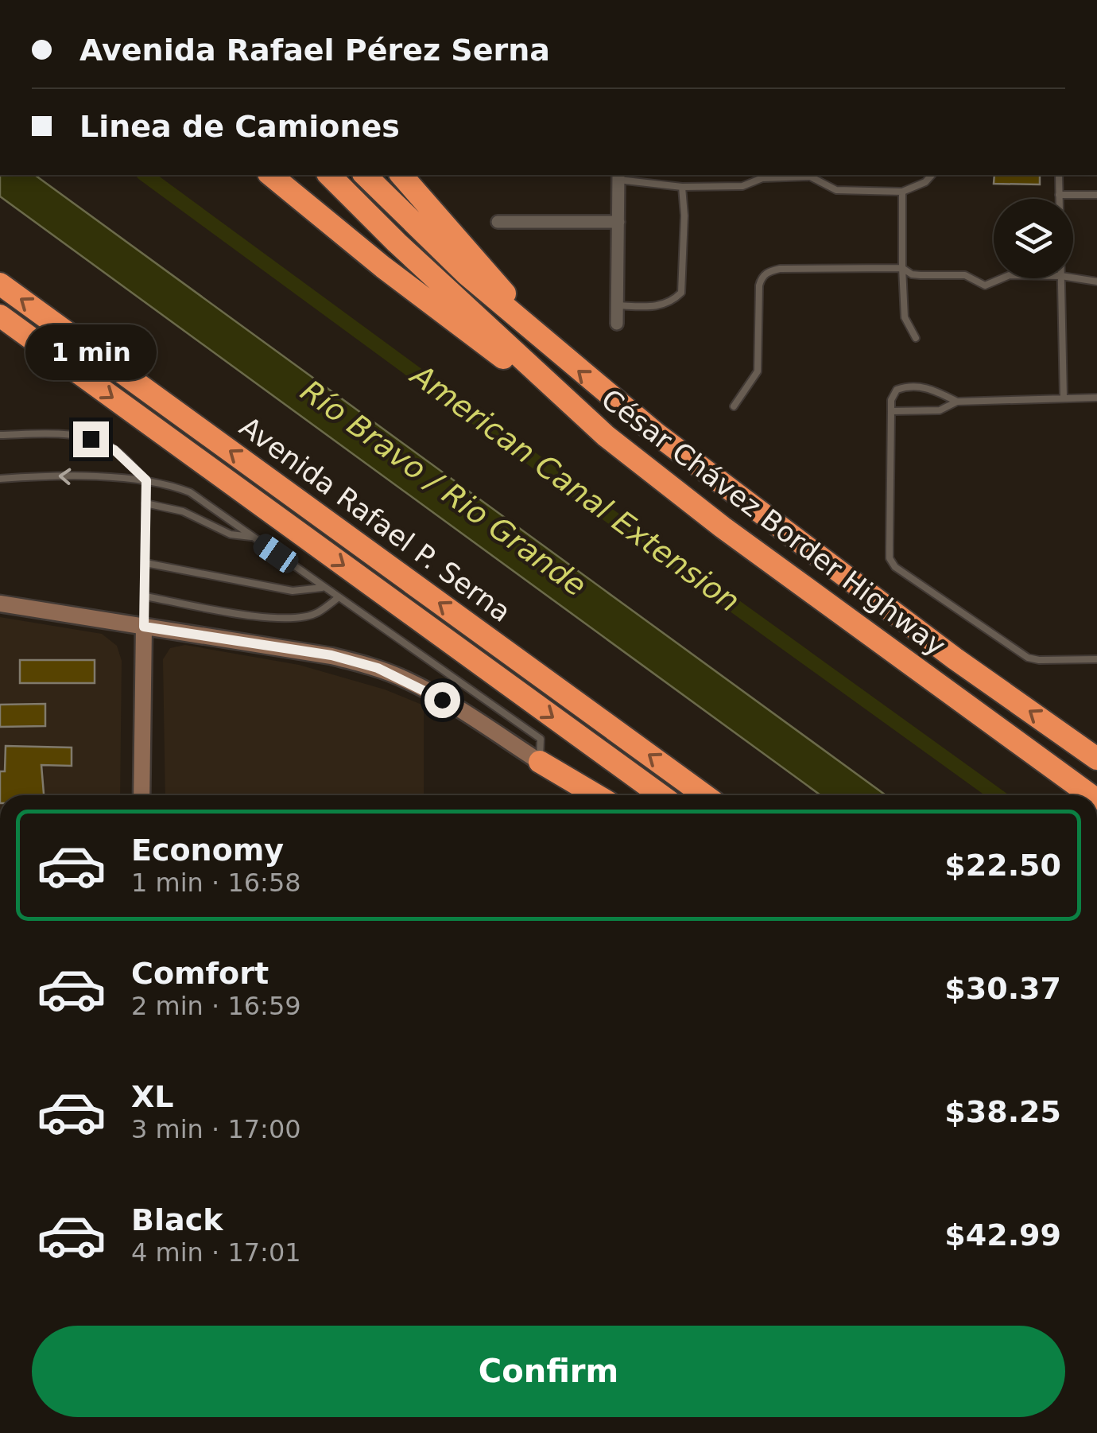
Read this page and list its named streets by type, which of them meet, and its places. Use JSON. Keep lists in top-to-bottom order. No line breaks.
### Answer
{"streets":{"highway":["Avenida Rafael P. Serna","César Chávez Border Highway"]},"water":["Río Bravo / Rio Grande","American Canal Extension"],"page":{"banner":["Avenida Rafael Pérez Serna","Linea de Camiones"],"bubble":"1 min","list":[{"name":"Economy","note":"1 min · 16:58","value":"$22.50"},{"name":"Comfort","note":"2 min · 16:59","value":"$30.37"},{"name":"XL","note":"3 min · 17:00","value":"$38.25"},{"name":"Black","note":"4 min · 17:01","value":"$42.99"}],"buttons":"Confirm"}}
